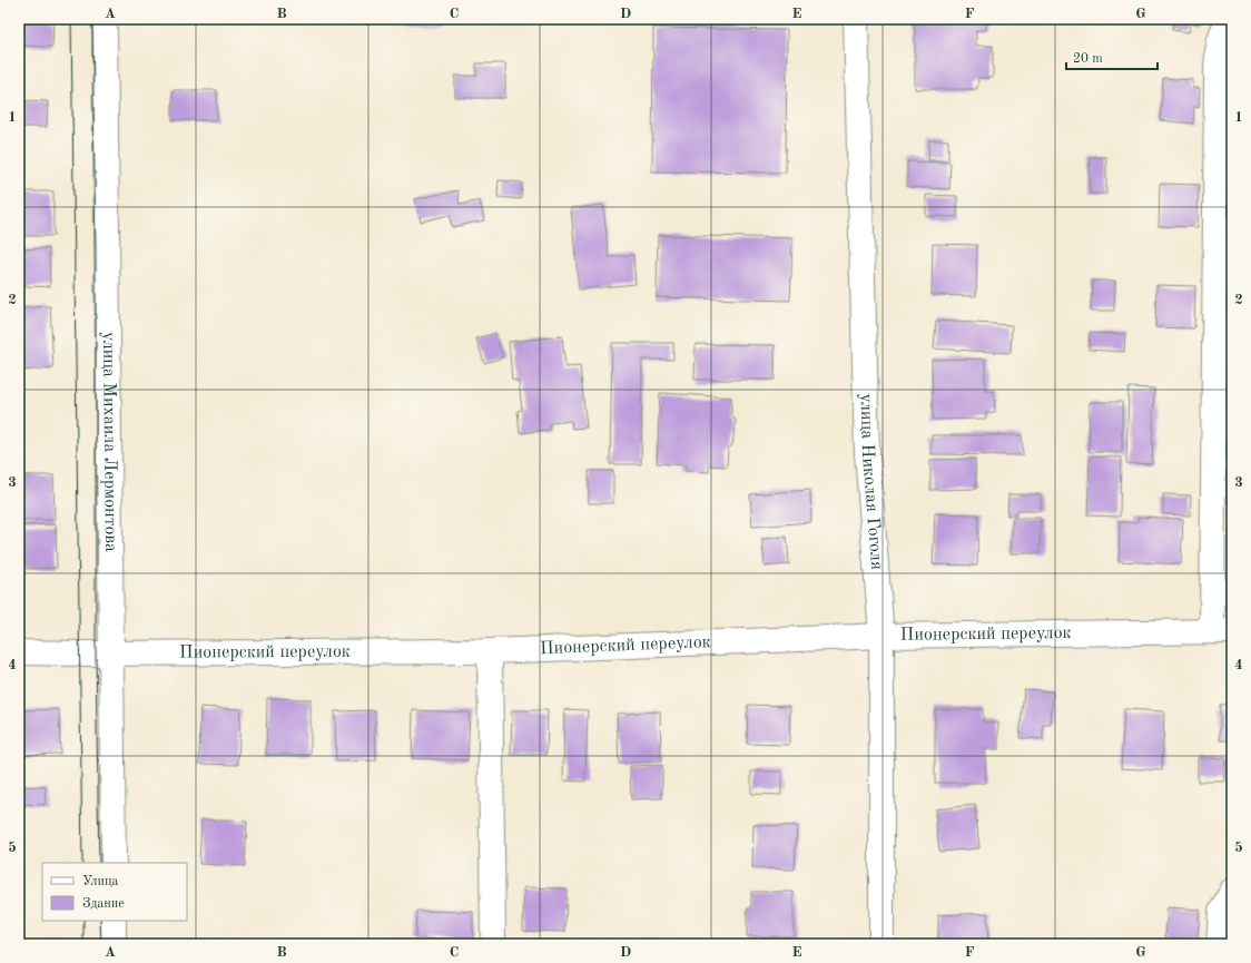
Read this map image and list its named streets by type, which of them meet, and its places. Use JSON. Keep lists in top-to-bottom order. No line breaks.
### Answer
{"streets":{"street":["улица Михаила Лермонтова","улица Николая Гоголя","Пионерский переулок"]},"crossings":[["улица Михаила Лермонтова","Пионерский переулок"],["улица Николая Гоголя","Пионерский переулок"]],"legend":["Улица","Здание"],"scale_bar":"20 m","grid":{"columns":["A","B","C","D","E","F","G"],"rows":["1","2","3","4","5"]}}
